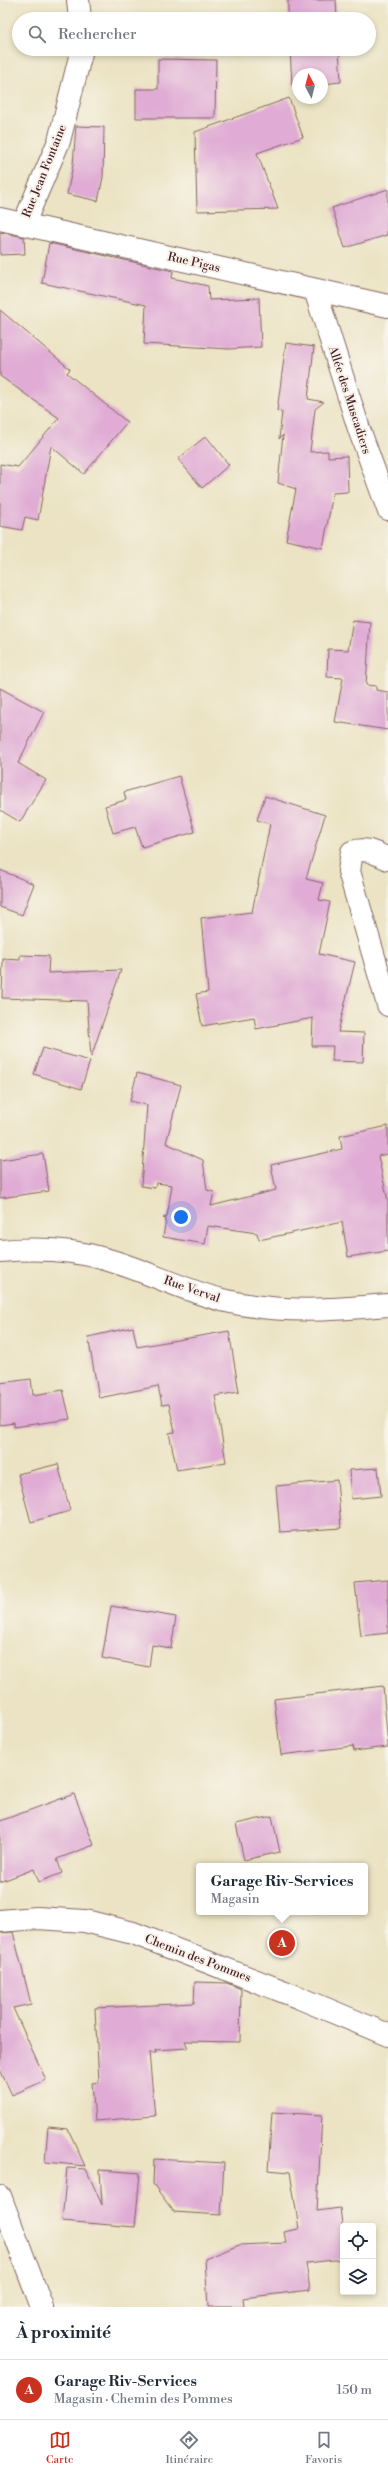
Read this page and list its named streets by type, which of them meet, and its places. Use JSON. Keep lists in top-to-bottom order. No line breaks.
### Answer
{"streets":{"street":["Rue Jean Fontaine","Rue Pigas","Allée des Muscadiers","Rue Verval","Chemin des Pommes"]},"crossings":[["Rue Jean Fontaine","Rue Pigas"],["Rue Pigas","Allée des Muscadiers"]],"north":"top","page":{"search":"Rechercher","popup":["Garage Riv-Services","Magasin"],"pins":"A","heading":"À proximité","list":[{"mark":"A","name":"Garage Riv-Services","note":"Magasin · Chemin des Pommes","value":"150 m"}],"nav":["Carte","Itinéraire","Favoris"]}}
